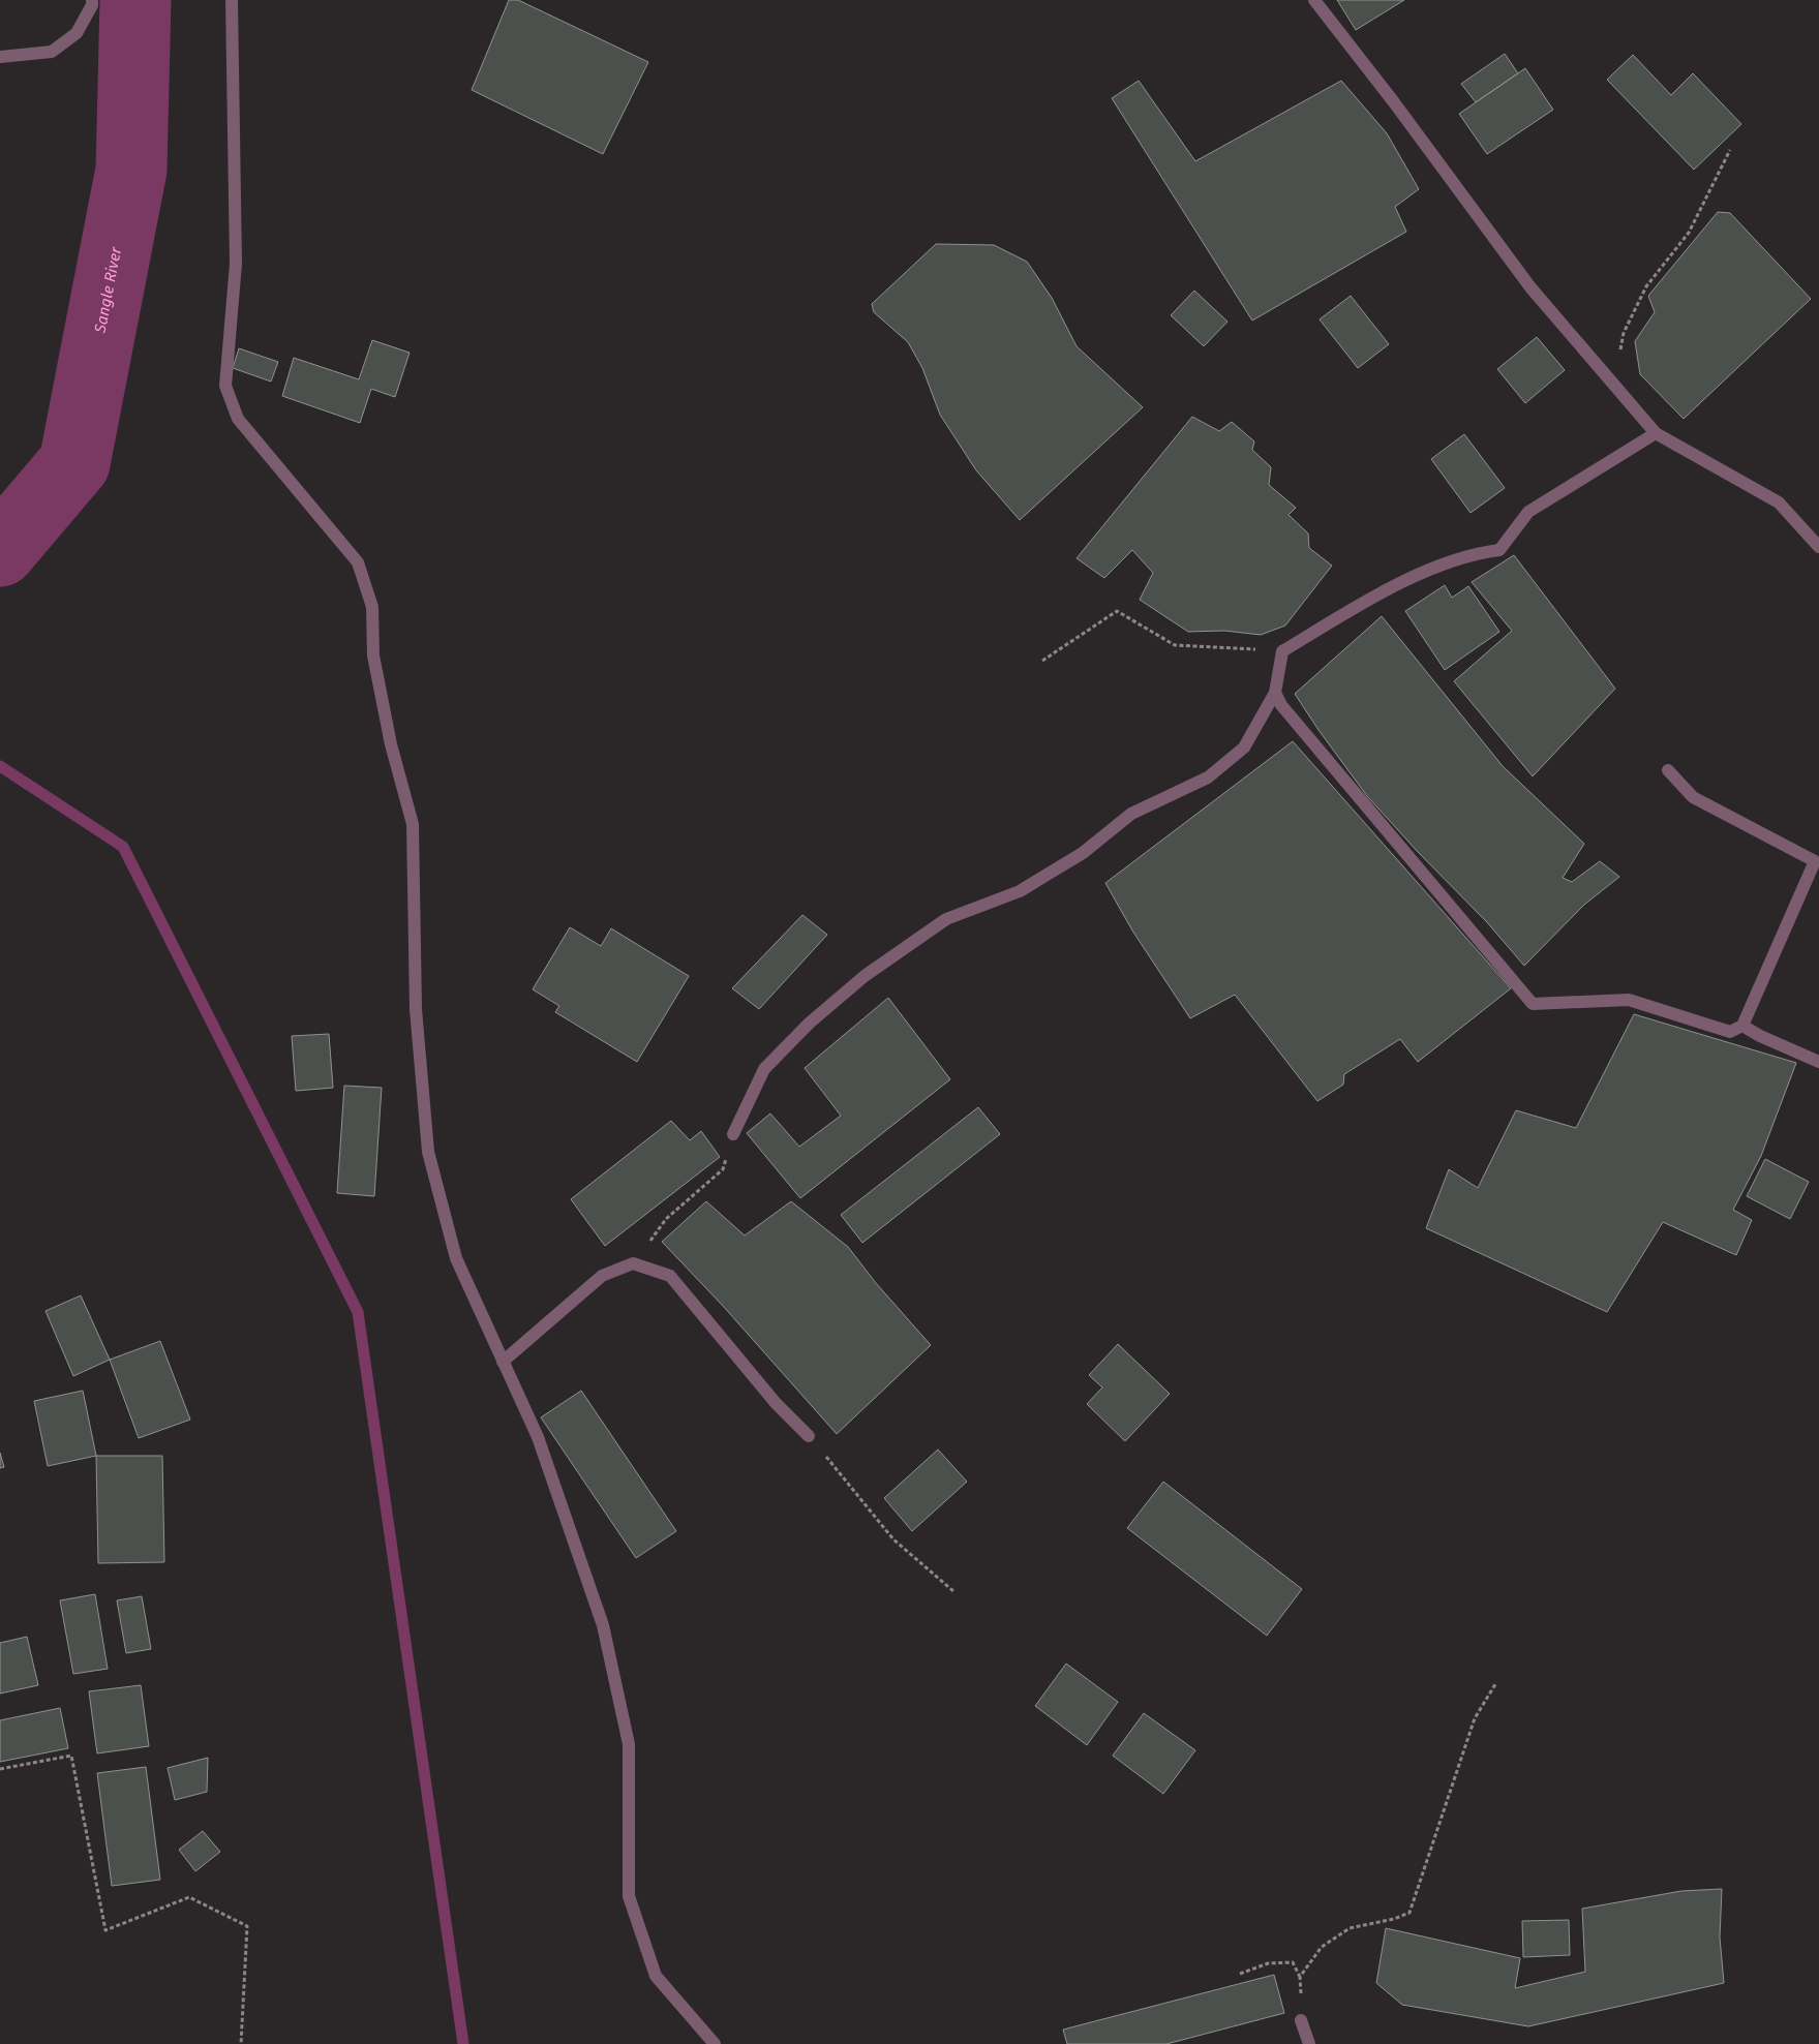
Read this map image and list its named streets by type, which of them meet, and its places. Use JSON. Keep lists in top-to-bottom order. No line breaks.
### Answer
{"water":["Sangle River"]}
